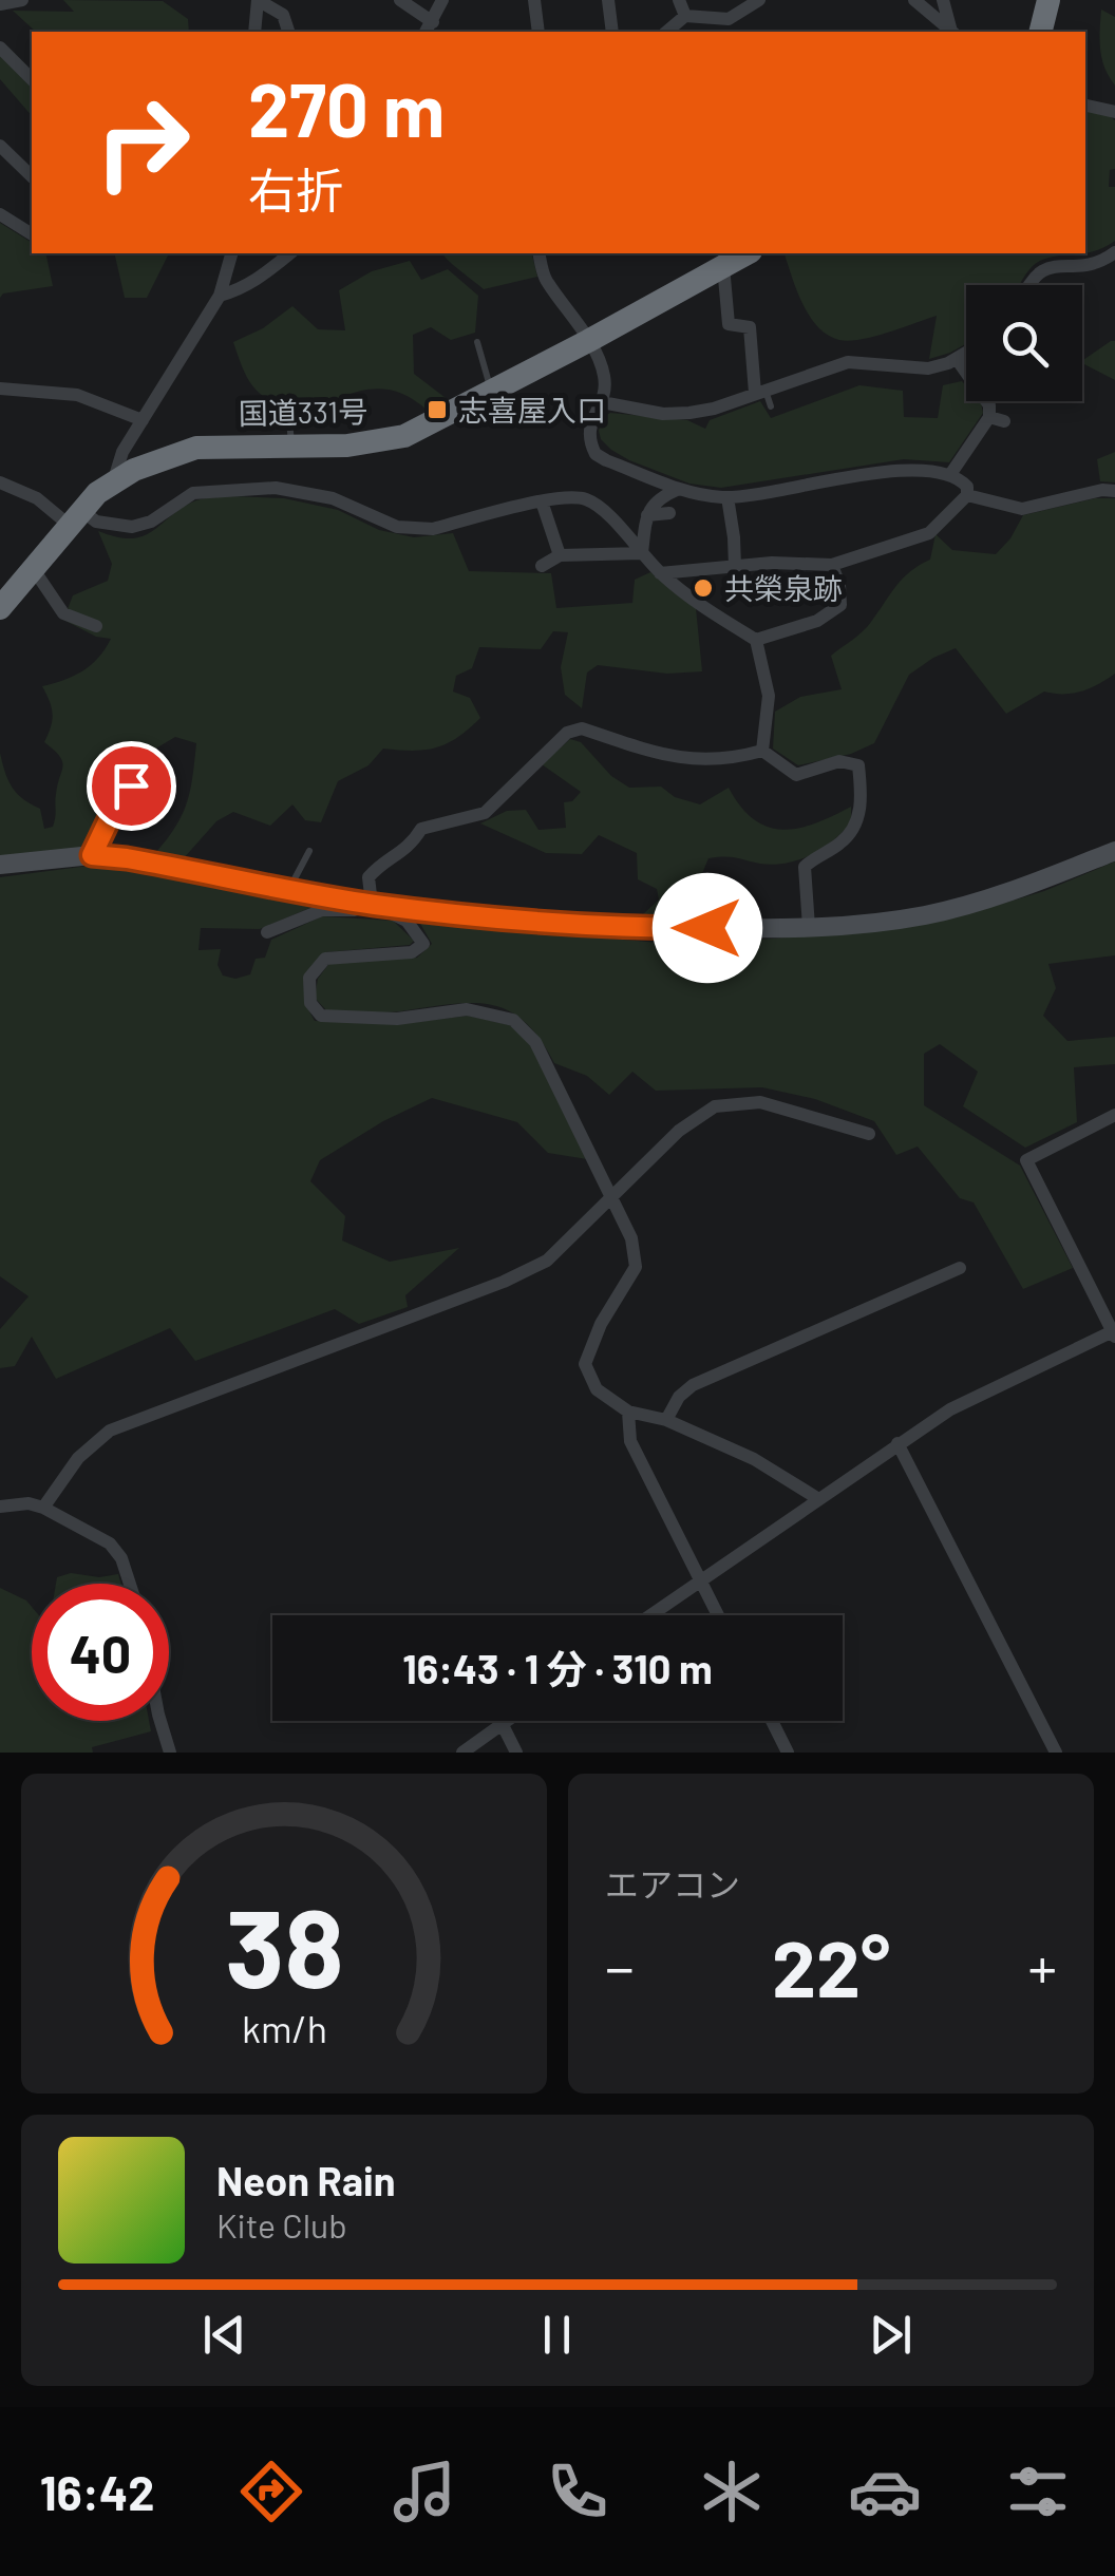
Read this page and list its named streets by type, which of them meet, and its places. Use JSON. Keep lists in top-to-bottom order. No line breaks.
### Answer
{"streets":{"highway":["国道331号"]},"places":{"transit":["志喜屋入口"],"other":["共榮泉跡"]},"page":{"turn":["270 m","右折"],"limit":"40","trip":"16:43 · 1 分 · 310 m","tile":"エアコン","heat":["−","22°","+"],"song":["Neon Rain","Kite Club"],"tabs":"16:42","gauge":["38","km/h"]}}
